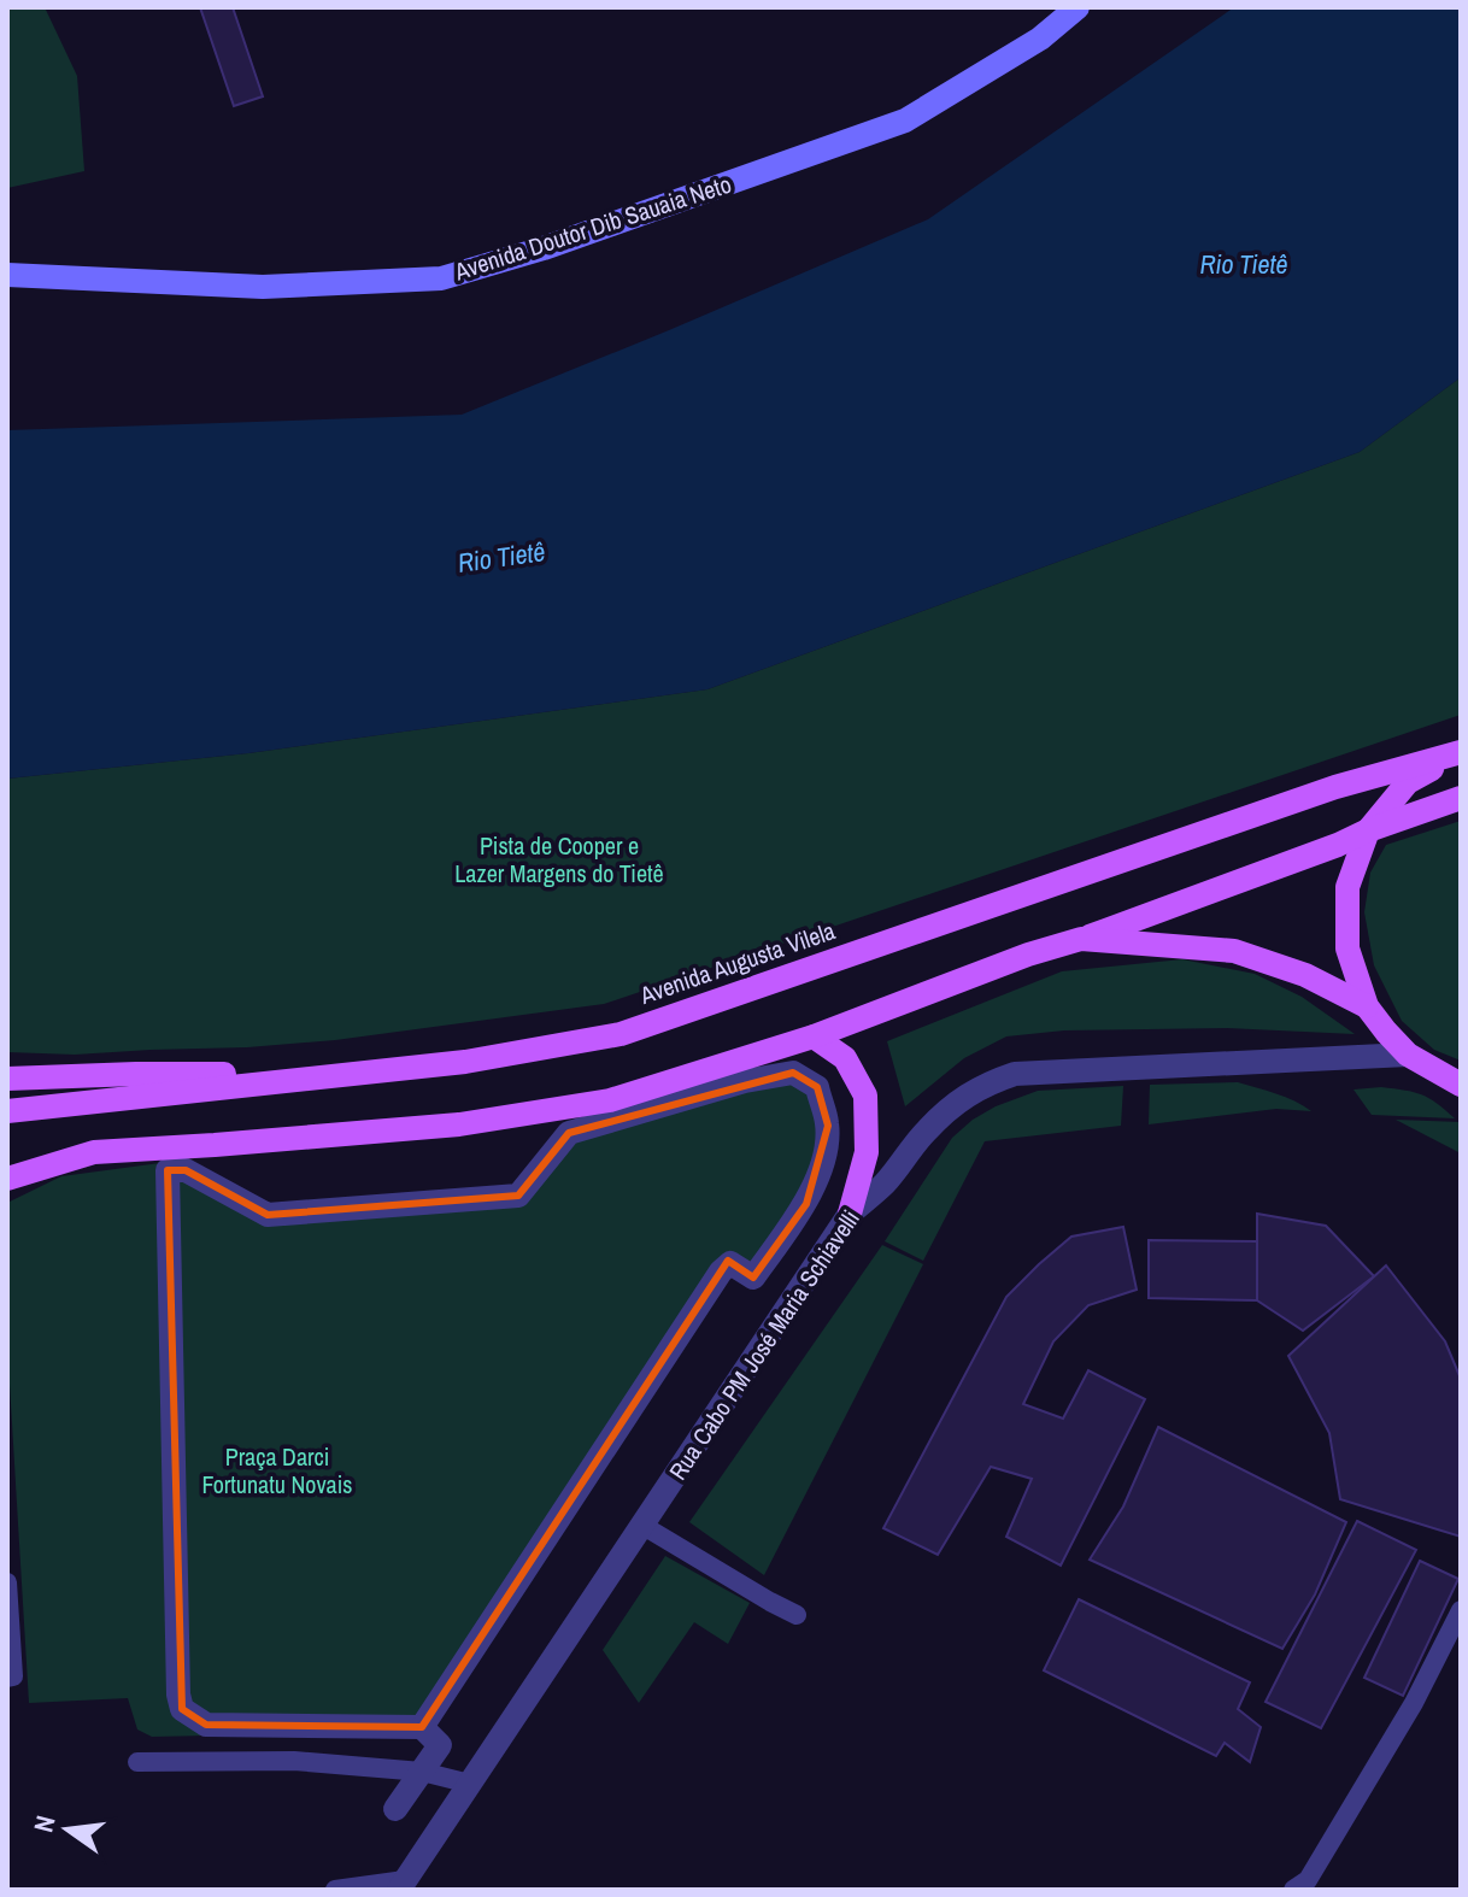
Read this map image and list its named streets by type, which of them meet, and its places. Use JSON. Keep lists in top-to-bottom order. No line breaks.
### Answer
{"streets":{"main road":["Avenida Doutor Dib Sauaia Neto","Avenida Augusta Vilela"],"street":["Rua Cabo PM José Maria Schiavelli"]},"water":["Rio Tietê"],"parks":["Pista de Cooper e Lazer Margens do Tietê","Praça Darci Fortunatu Novais"],"north":"left"}
